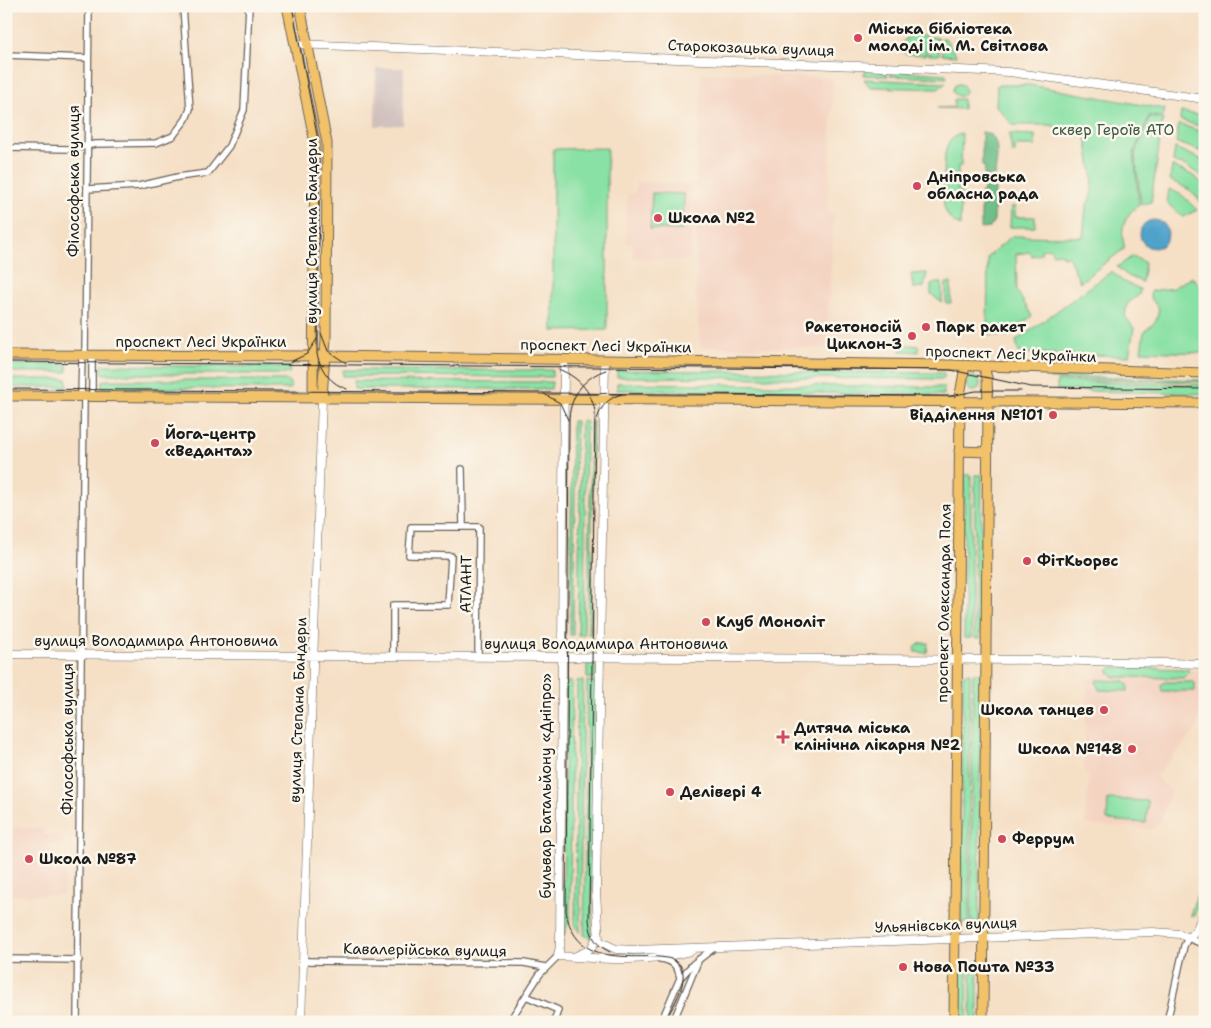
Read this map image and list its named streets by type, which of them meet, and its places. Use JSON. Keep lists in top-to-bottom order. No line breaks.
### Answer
{"streets":{"main road":["вулиця Степана Бандери","проспект Лесі Українки","проспект Олександра Поля"],"street":["Старокозацька вулиця","Філософська вулиця","АТЛАНТ","вулиця Володимира Антоновича","бульвар Батальйону «Дніпро»","Ульянівська вулиця","Кавалерійська вулиця"]},"crossings":[["Старокозацька вулиця","вулиця Степана Бандери"],["Філософська вулиця","проспект Лесі Українки"],["Філософська вулиця","вулиця Володимира Антоновича"],["вулиця Степана Бандери","проспект Лесі Українки"],["вулиця Степана Бандери","вулиця Володимира Антоновича"],["вулиця Степана Бандери","Кавалерійська вулиця"],["проспект Лесі Українки","проспект Олександра Поля"],["проспект Лесі Українки","бульвар Батальйону «Дніпро»"],["АТЛАНТ","вулиця Володимира Антоновича"],["проспект Олександра Поля","вулиця Володимира Антоновича"],["проспект Олександра Поля","Ульянівська вулиця"],["вулиця Володимира Антоновича","бульвар Батальйону «Дніпро»"],["бульвар Батальйону «Дніпро»","Ульянівська вулиця"]],"parks":["сквер Героїв АТО"],"places":{"other":["Міська бібліотека молоді ім. М. Світлова","Дніпровська обласна рада","Школа №2","Парк ракет","Ракетоносій Циклон-3","Відділення №101","Йога-центр «Веданта»","ФiтКьорвс","Клуб Моноліт","Школа танцев","Школа №148","Делівері 4","Феррум","Школа №87","Нова Пошта №33"],"health":["Дитяча міська клінічна лікарня №2"]}}
